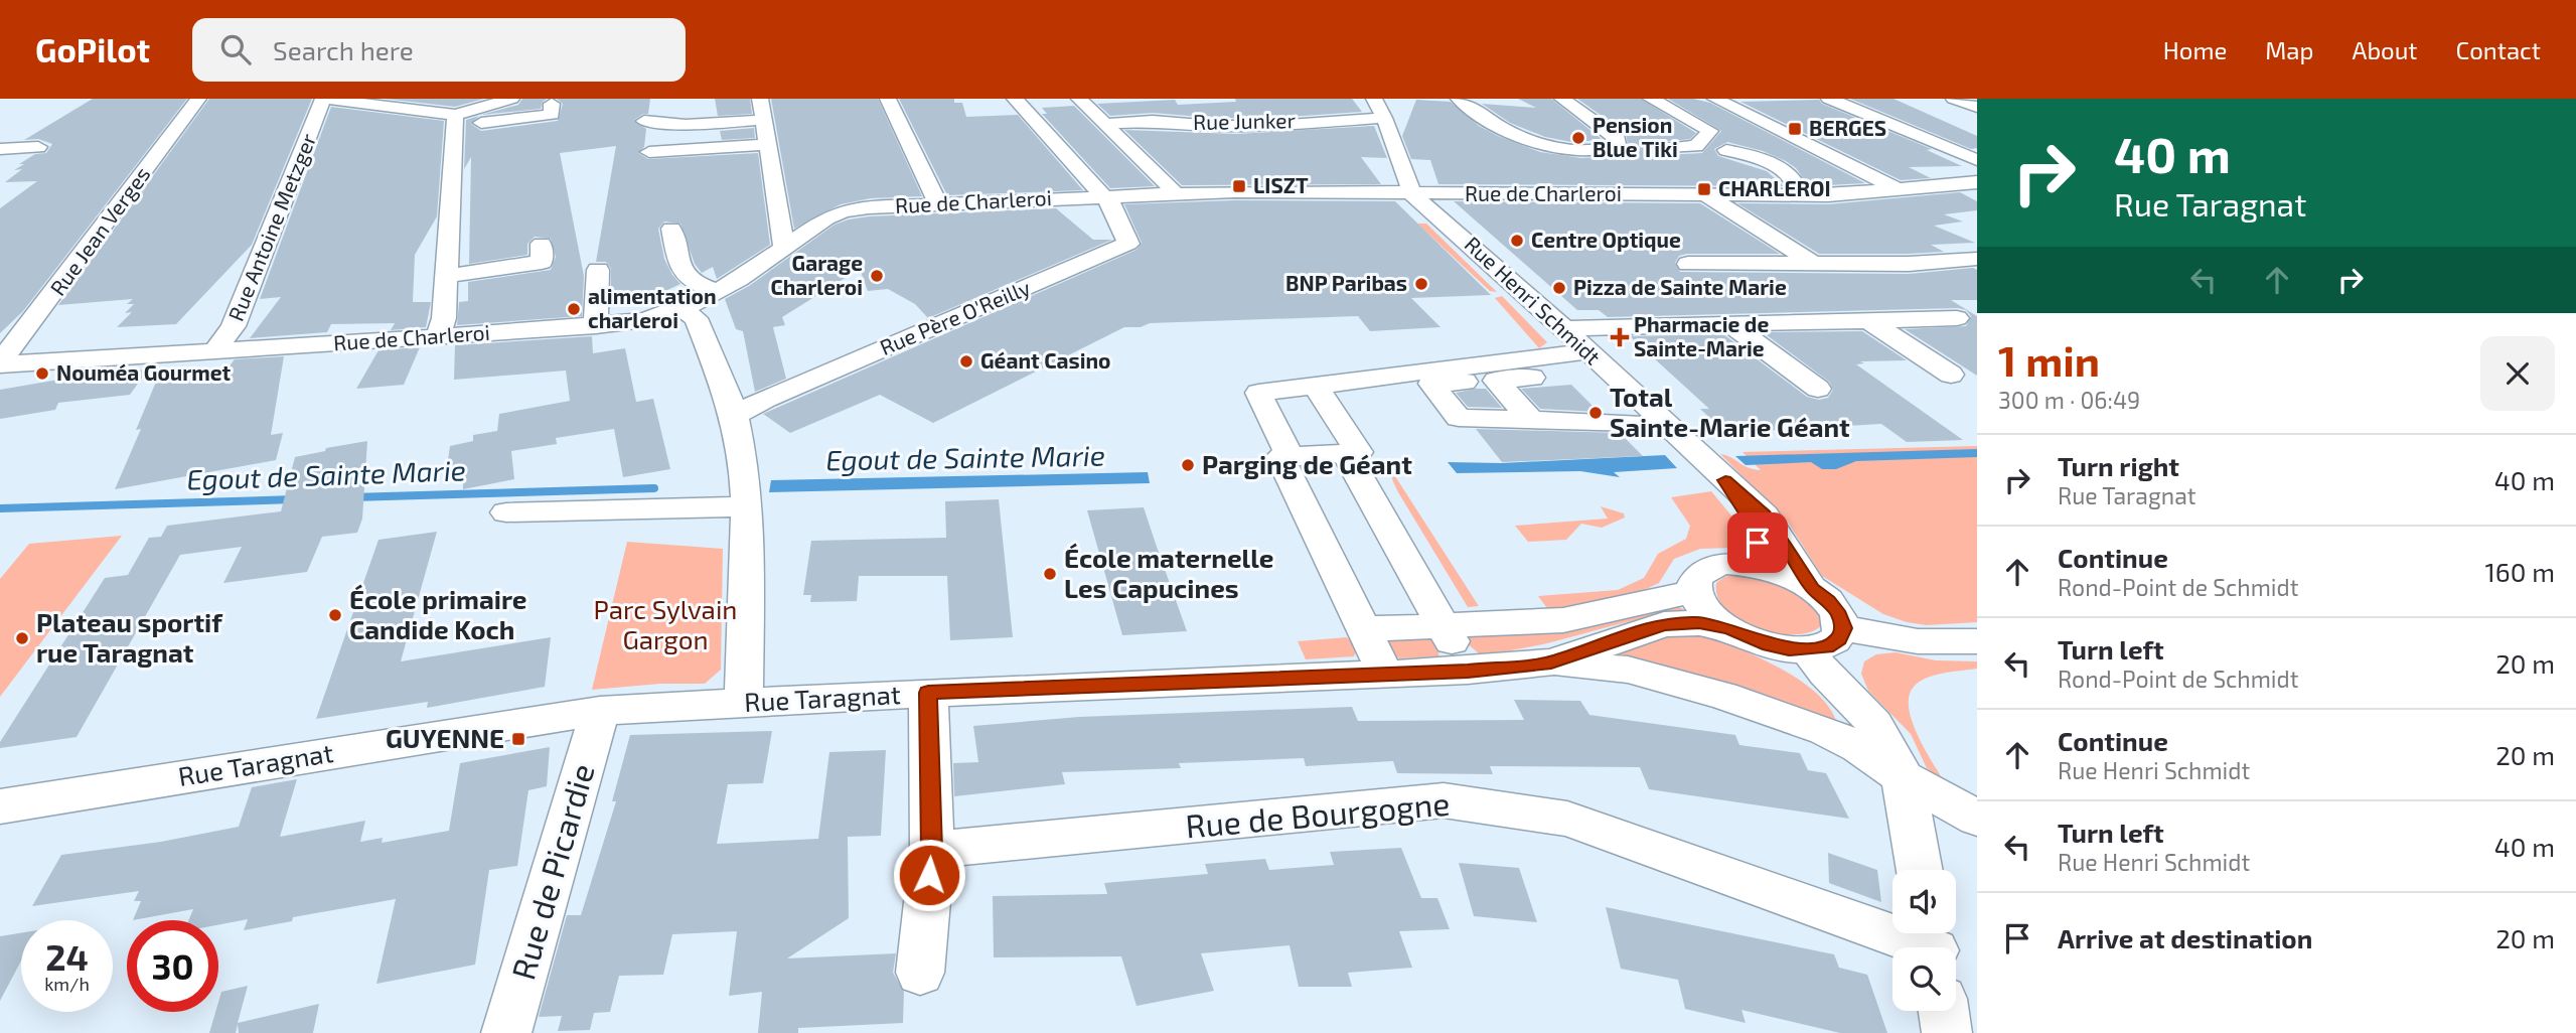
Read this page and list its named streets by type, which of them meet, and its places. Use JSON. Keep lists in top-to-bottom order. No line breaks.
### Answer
{"streets":{"street":["Rue Junker","Rue de Charleroi","Rue Antoine Metzger","Rue Jean Verges","Rue Henri Schmidt","Rue Père O'Reilly","Rue Taragnat","Rue de Bourgogne","Rue de Picardie"]},"crossings":[["Rue Junker","Rue Henri Schmidt"],["Rue de Charleroi","Rue Antoine Metzger"],["Rue de Charleroi","Rue Jean Verges"],["Rue de Charleroi","Rue Henri Schmidt"],["Rue de Charleroi","Rue Père O'Reilly"],["Rue Taragnat","Rue de Picardie"]],"water":["Egout de Sainte Marie"],"parks":["Parc Sylvain Gargon"],"places":{"transit":["BERGES","LISZT","CHARLEROI","GUYENNE"],"other":["Pension Blue Tiki","Centre Optique","Garage Charleroi","BNP Paribas","Pizza de Sainte Marie","alimentation charleroi","Géant Casino","Nouméa Gourmet","Total Sainte-Marie Géant","Parging de Géant","École maternelle Les Capucines","École primaire Candide Koch","Plateau sportif rue Taragnat"],"health":["Pharmacie de Sainte-Marie"]},"page":{"header":"GoPilot","search":"Search here","nav":["Home","Map","About","Contact"],"turn":["40 m","Rue Taragnat"],"heading":["1 min","300 m · 06:49"],"list":[{"name":"Turn right","note":"Rue Taragnat","value":"40 m"},{"name":"Continue","note":"Rond-Point de Schmidt","value":"160 m"},{"name":"Turn left","note":"Rond-Point de Schmidt","value":"20 m"},{"name":"Continue","note":"Rue Henri Schmidt","value":"20 m"},{"name":"Turn left","note":"Rue Henri Schmidt","value":"40 m"},{"name":"Arrive at destination","value":"20 m"}],"speed":"24 km/h","limit":"30"}}
